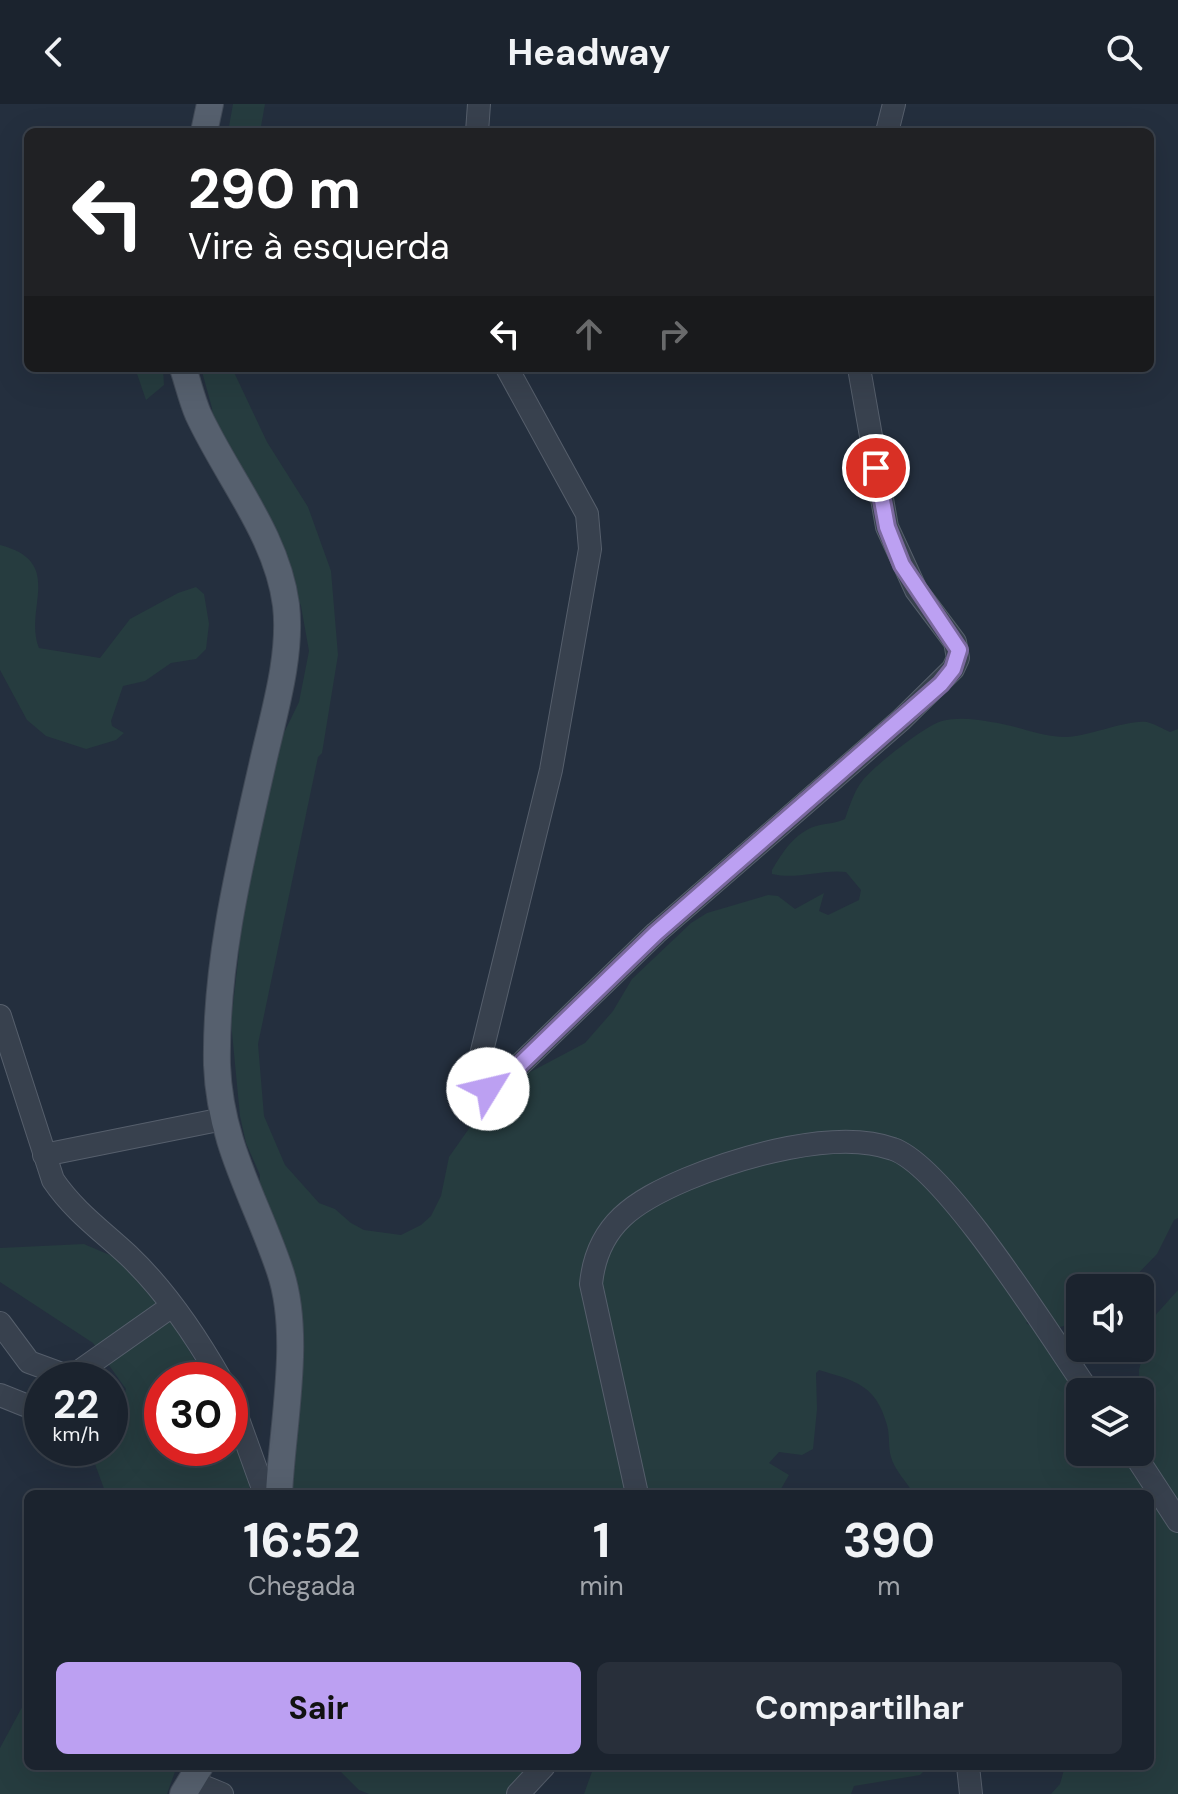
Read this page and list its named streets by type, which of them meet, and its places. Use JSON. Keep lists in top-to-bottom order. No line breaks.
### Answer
{"page":{"header":"Headway","turn":["290 m","Vire à esquerda"],"speed":"22 km/h","limit":"30","eta":["16:52","Chegada","1","min","390","m"],"buttons":["Sair","Compartilhar"]}}
